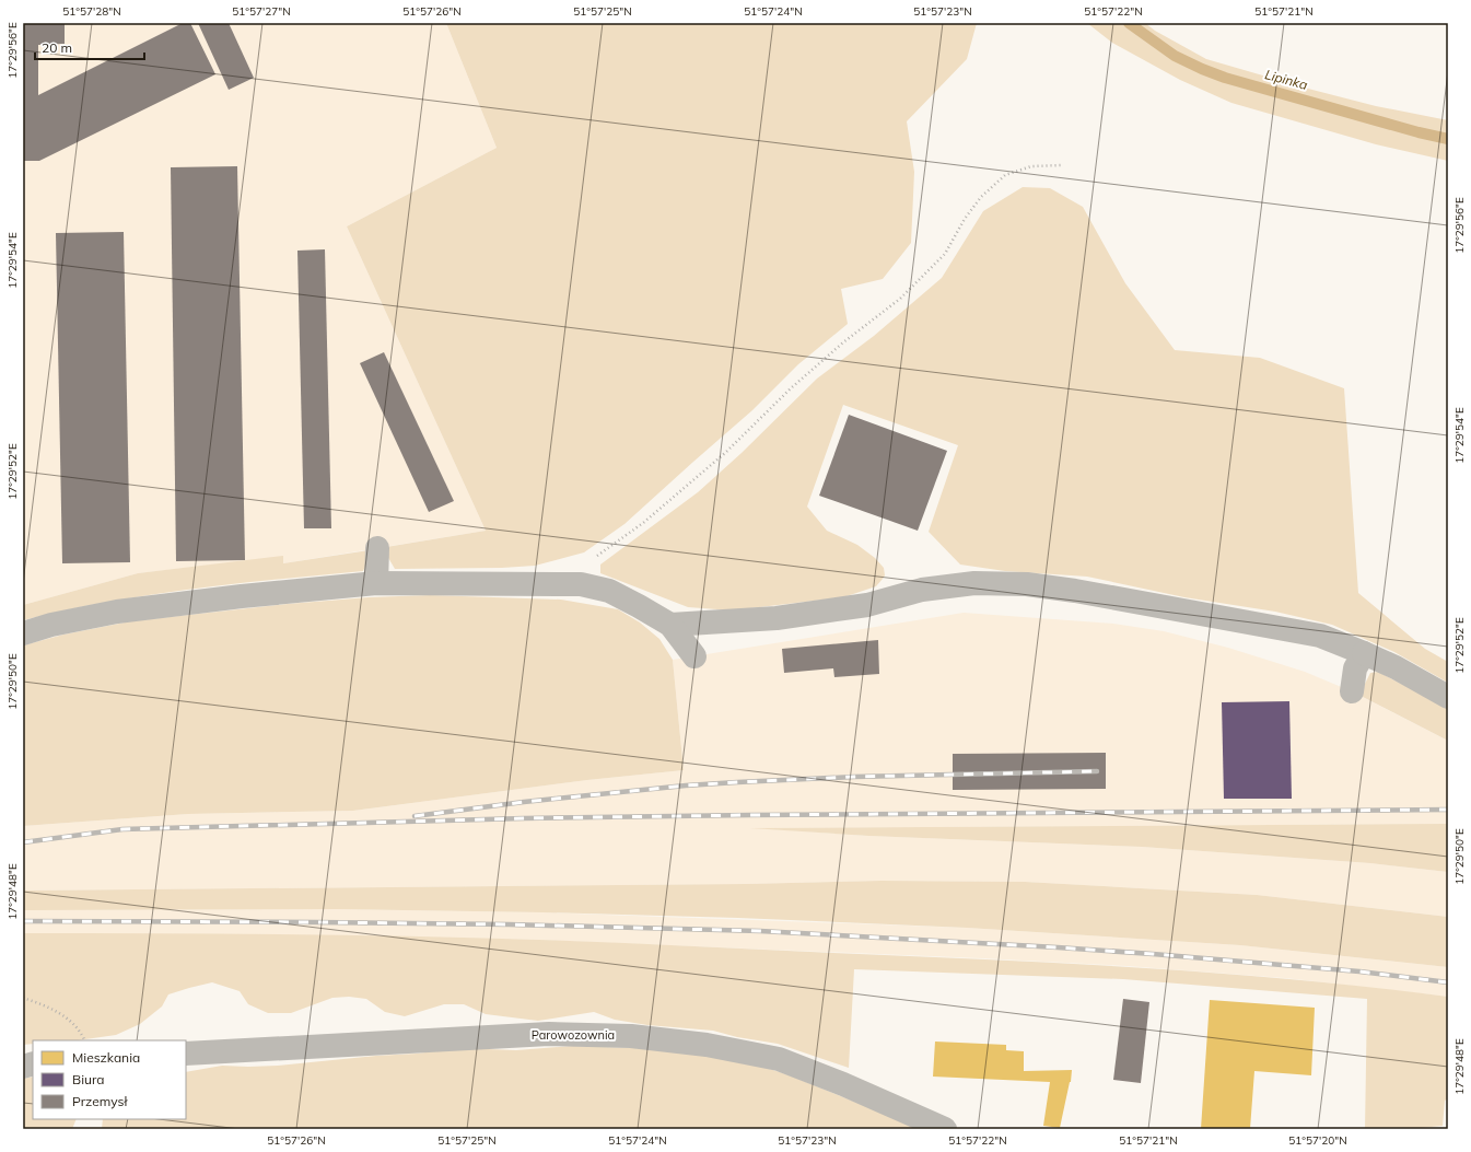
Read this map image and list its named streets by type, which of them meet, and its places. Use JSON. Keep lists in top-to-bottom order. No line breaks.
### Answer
{"streets":{"lane":["Parowozownia"]},"water":["Lipinka"],"legend":["Mieszkania","Biura","Przemysł"],"scale_bar":"20 m","coordinates":["51°57'28\"N","51°57'27\"N","51°57'26\"N","51°57'25\"N","51°57'24\"N","51°57'23\"N","51°57'22\"N","51°57'21\"N","17°29'56\"E","17°29'54\"E","17°29'52\"E","17°29'50\"E","17°29'48\"E","51°57'20\"N"]}
